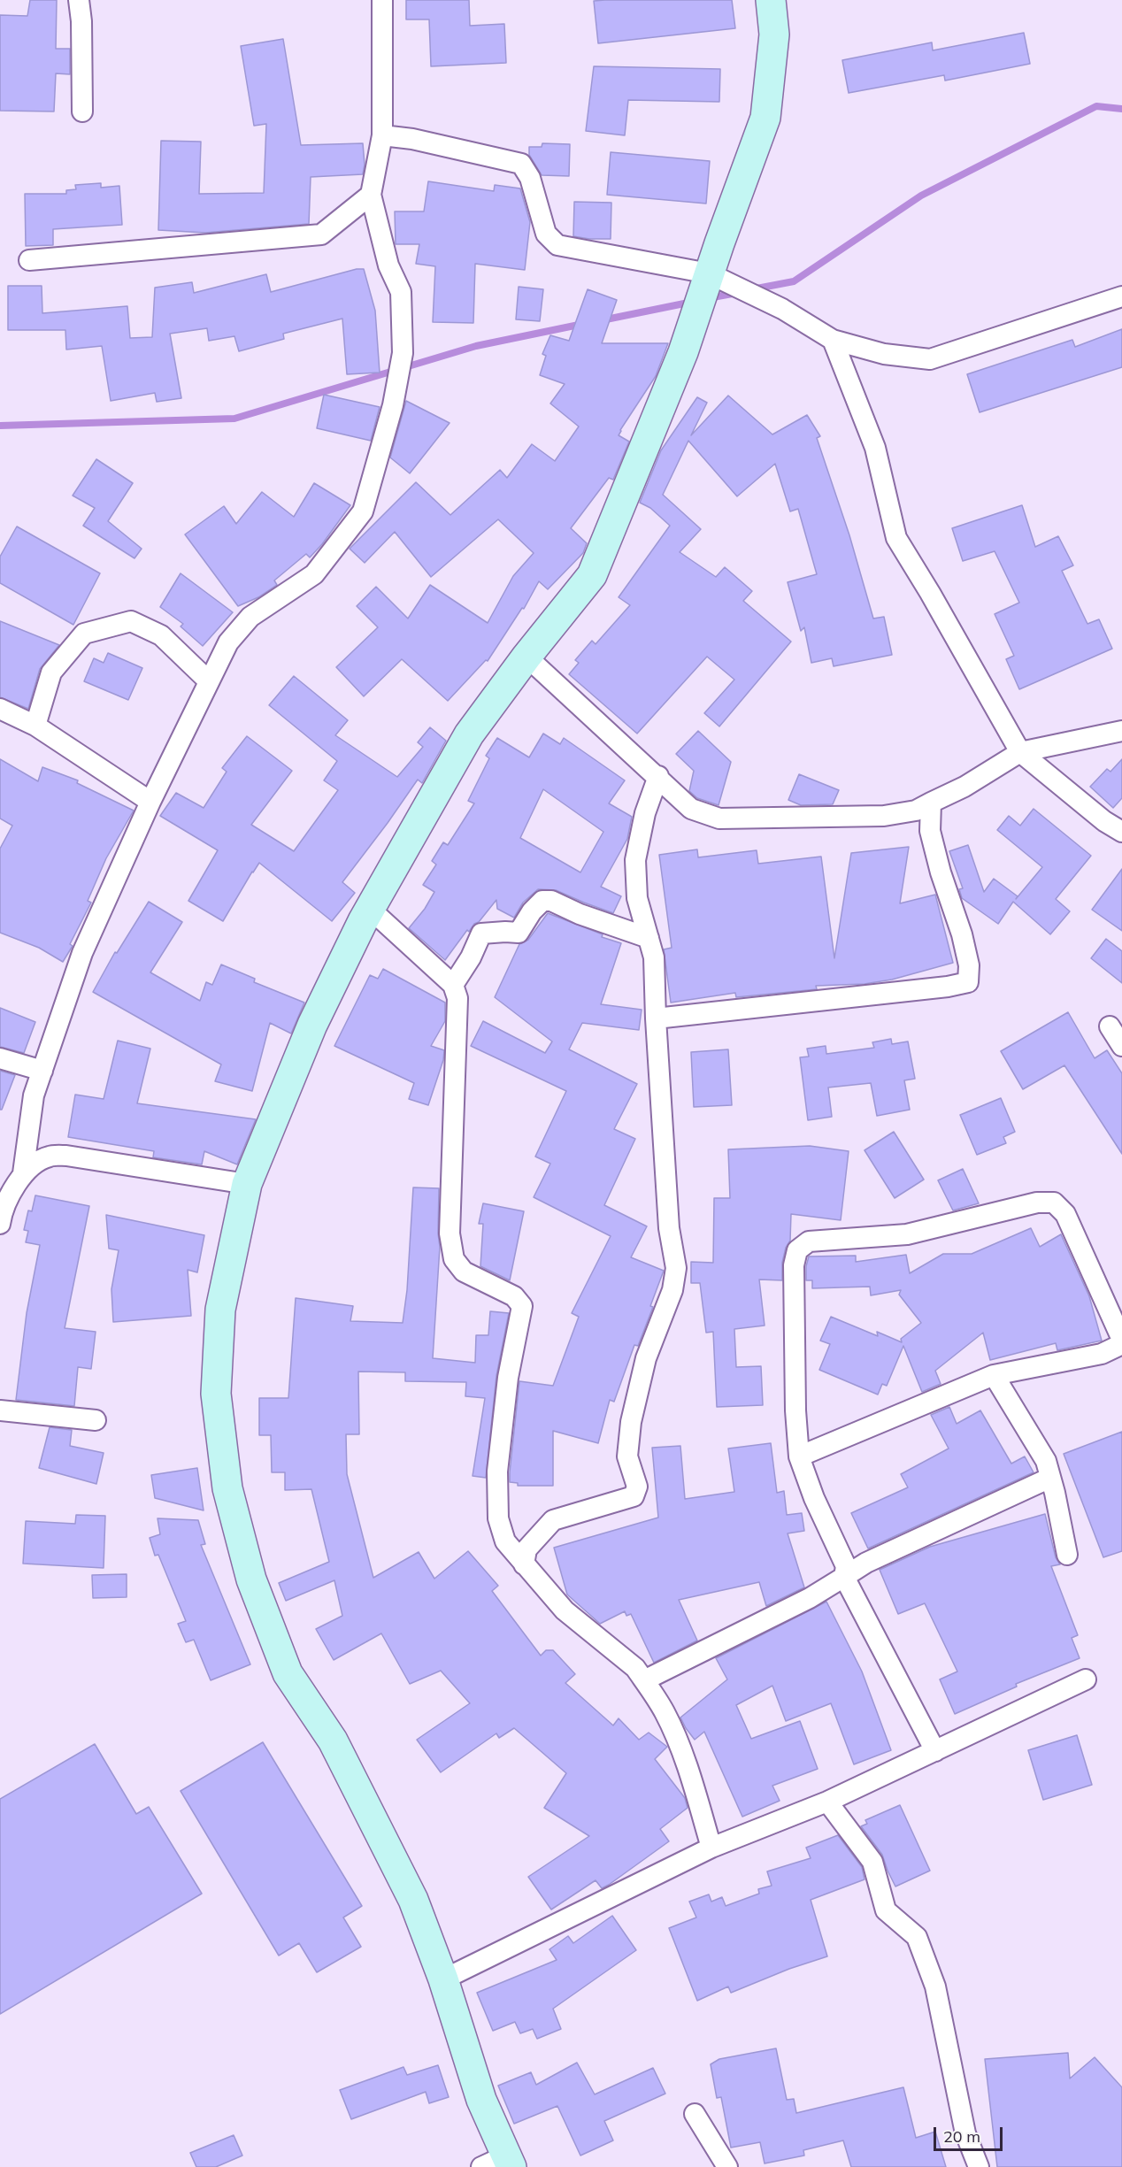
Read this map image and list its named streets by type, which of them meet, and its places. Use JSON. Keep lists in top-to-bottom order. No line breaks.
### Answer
{"scale_bar":"20 m"}
